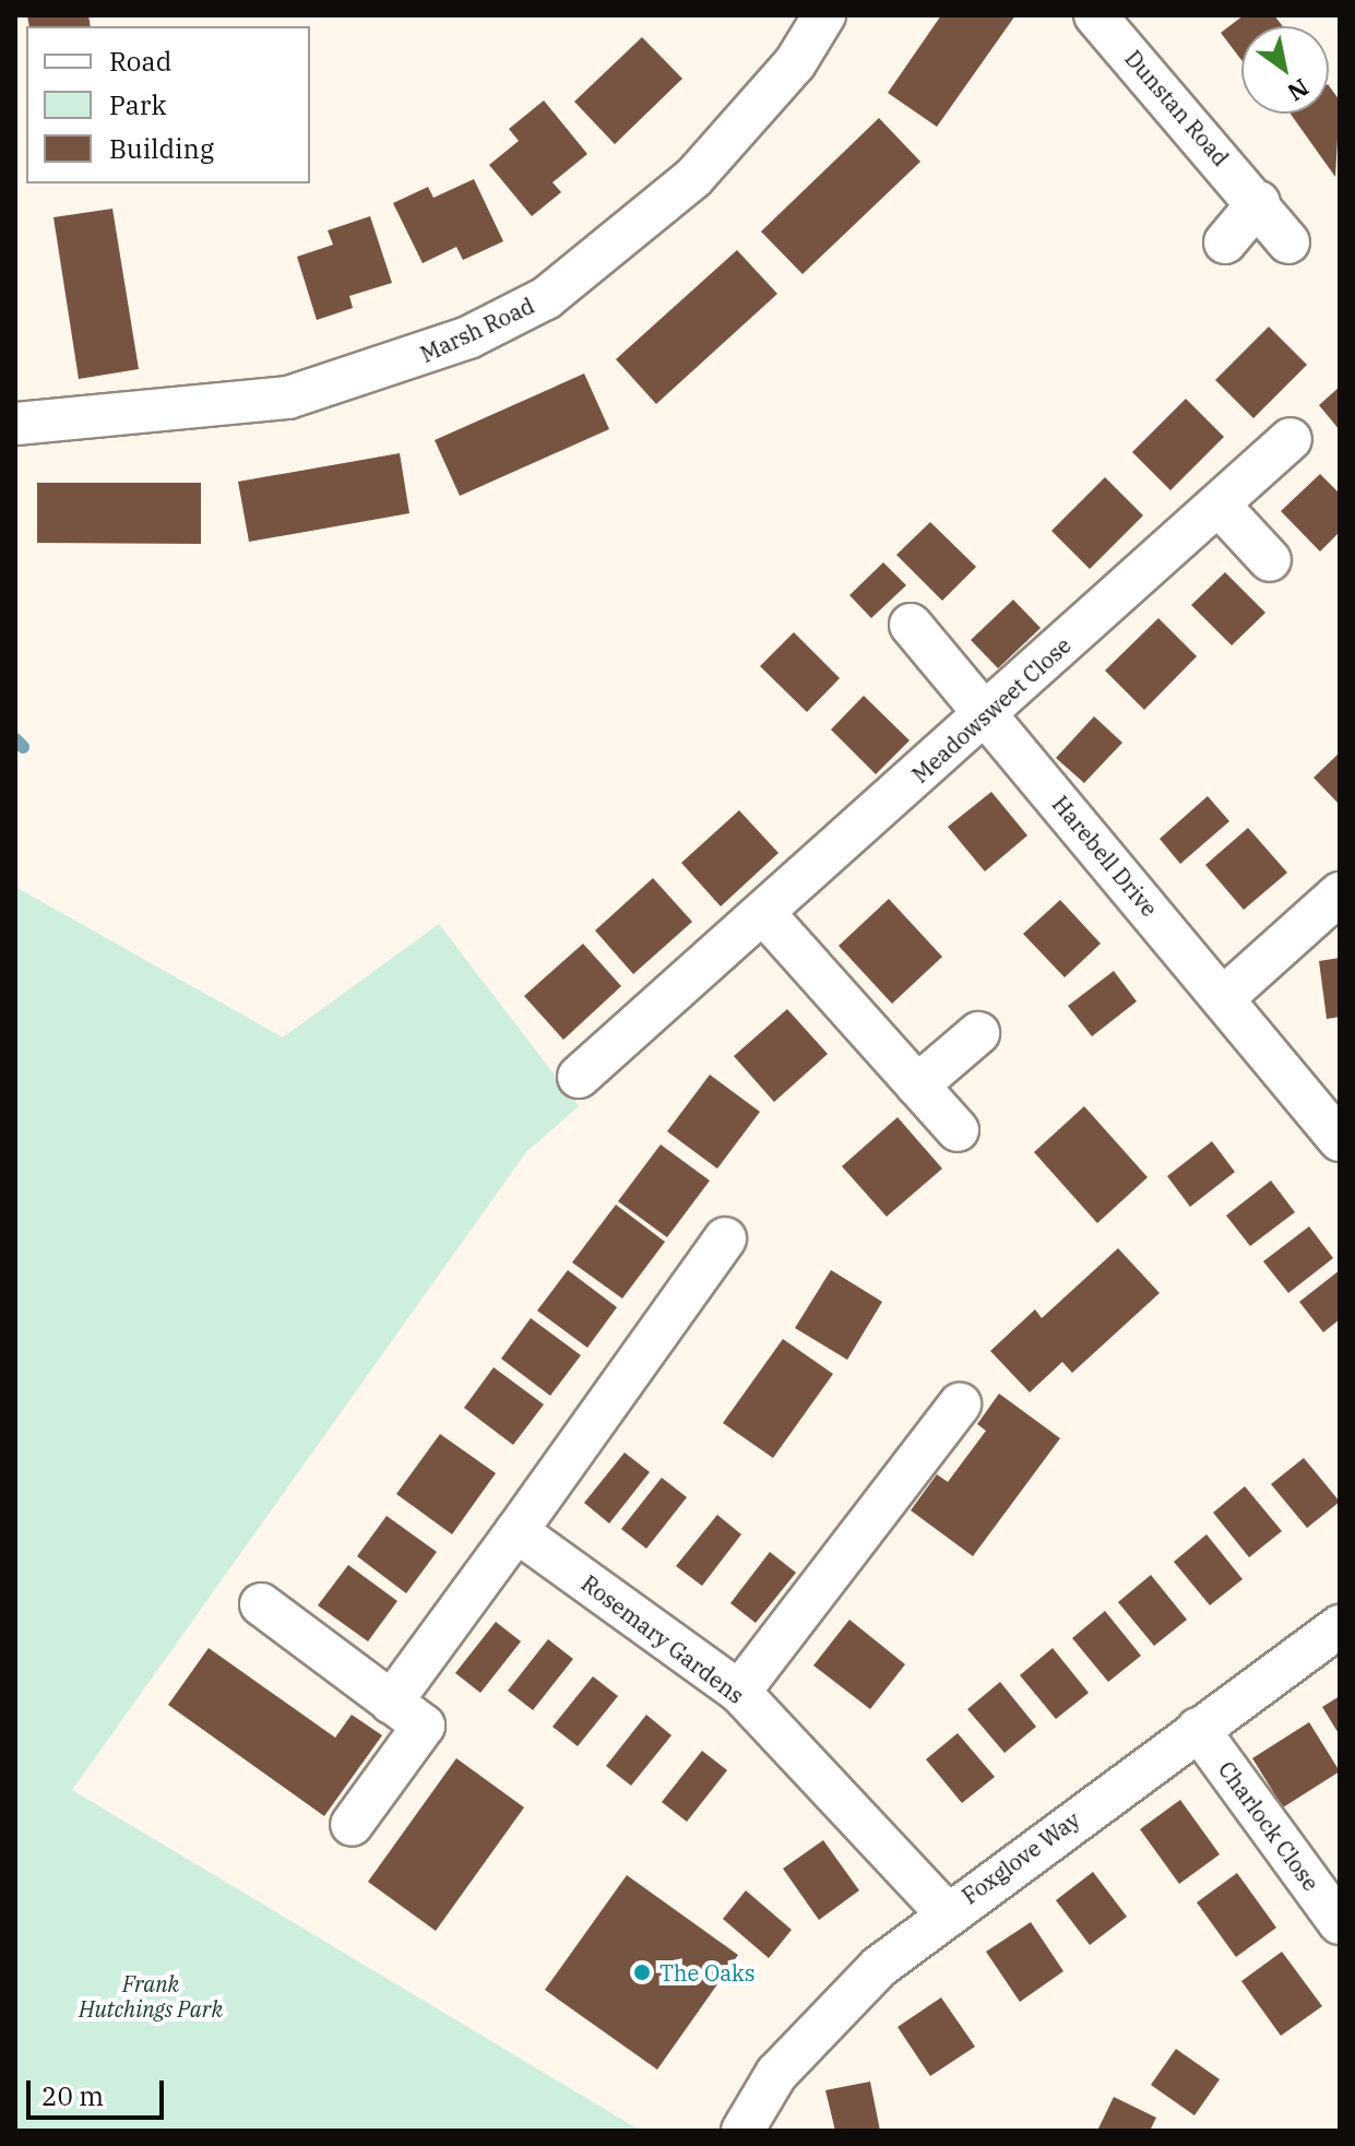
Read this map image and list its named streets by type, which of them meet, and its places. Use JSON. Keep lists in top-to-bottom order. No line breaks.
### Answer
{"streets":{"street":["Dunstan Road","Marsh Road","Meadowsweet Close","Harebell Drive","Rosemary Gardens","Charlock Close","Foxglove Way"]},"crossings":[["Meadowsweet Close","Harebell Drive"],["Rosemary Gardens","Foxglove Way"],["Charlock Close","Foxglove Way"]],"parks":["Frank Hutchings Park"],"places":["The Oaks"],"legend":["Road","Park","Building"],"scale_bar":"20 m","north":"bottom right"}
